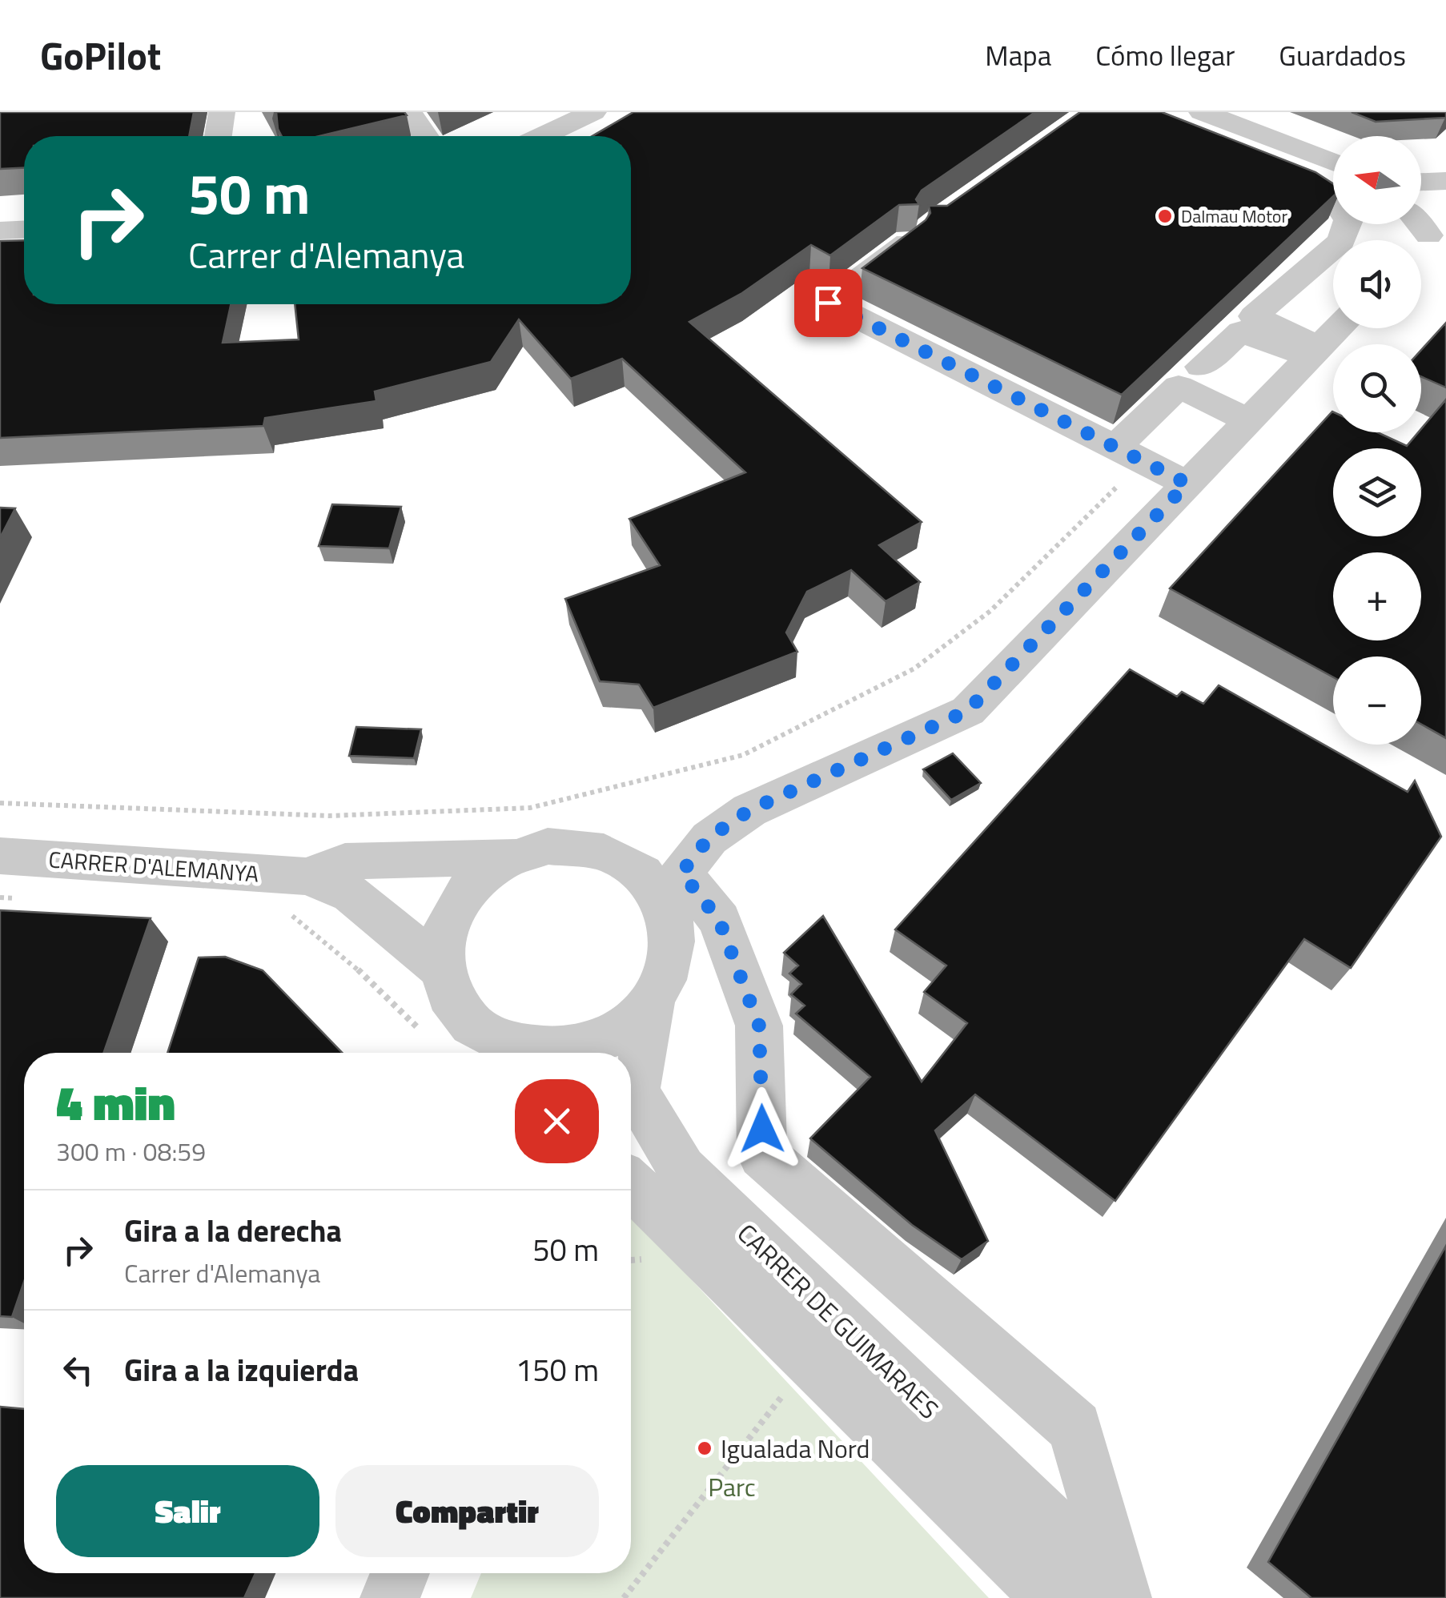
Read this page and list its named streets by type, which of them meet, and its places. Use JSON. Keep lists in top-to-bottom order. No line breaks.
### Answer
{"streets":{"street":["CARRER D'ALEMANYA","CARRER DE GUIMARAES"]},"parks":["Parc"],"places":["Dalmau Motor","Igualada Nord"],"north":"left","page":{"header":"GoPilot","nav":["Mapa","Cómo llegar","Guardados"],"map_buttons":["+","−"],"turn":["50 m","Carrer d'Alemanya"],"heading":["4 min","300 m · 08:59"],"list":[{"name":"Gira a la derecha","note":"Carrer d'Alemanya","value":"50 m"},{"name":"Gira a la izquierda","value":"150 m"}],"buttons":["Salir","Compartir"]}}
